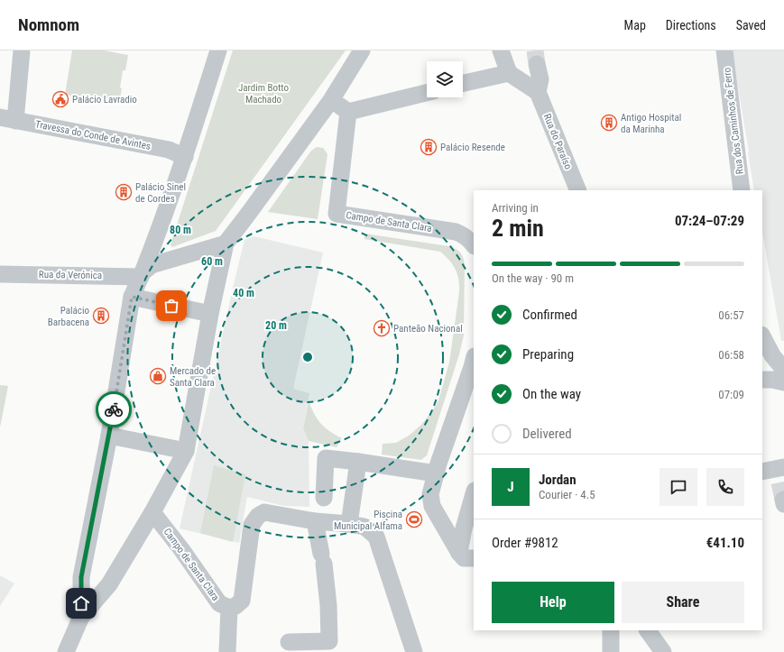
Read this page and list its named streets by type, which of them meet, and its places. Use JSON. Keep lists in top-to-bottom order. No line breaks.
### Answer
{"streets":{"street":["Rua dos Caminhos de Ferro","Travessa do Conde de Avintes","Rua do Paraíso","Campo de Santa Clara","Rua da Verónica"]},"parks":["Jardim Botto Machado"],"places":{"public building":["Palácio Lavradio"],"building":["Antigo Hospital da Marinha","Palácio Resende","Palácio Sinel de Cordes","Palácio Barbacena"],"church":["Panteão Nacional"],"shop":["Mercado de Santa Clara"],"sports":["Piscina Municipal Alfama"]},"page":{"header":"Nomnom","nav":["Map","Directions","Saved"],"heading":["2 min","Arriving in","07:24–07:29"],"panel":["Jordan","Courier · 4.5","Order #9812","€41.10"],"bar":"On the way · 90 m","list":[["Confirmed","06:57"],["Preparing","06:58"],["On the way","07:09"],"Delivered"],"round":"J","buttons":["Help","Share"]},"rings":["80 m","60 m","40 m","20 m"]}
